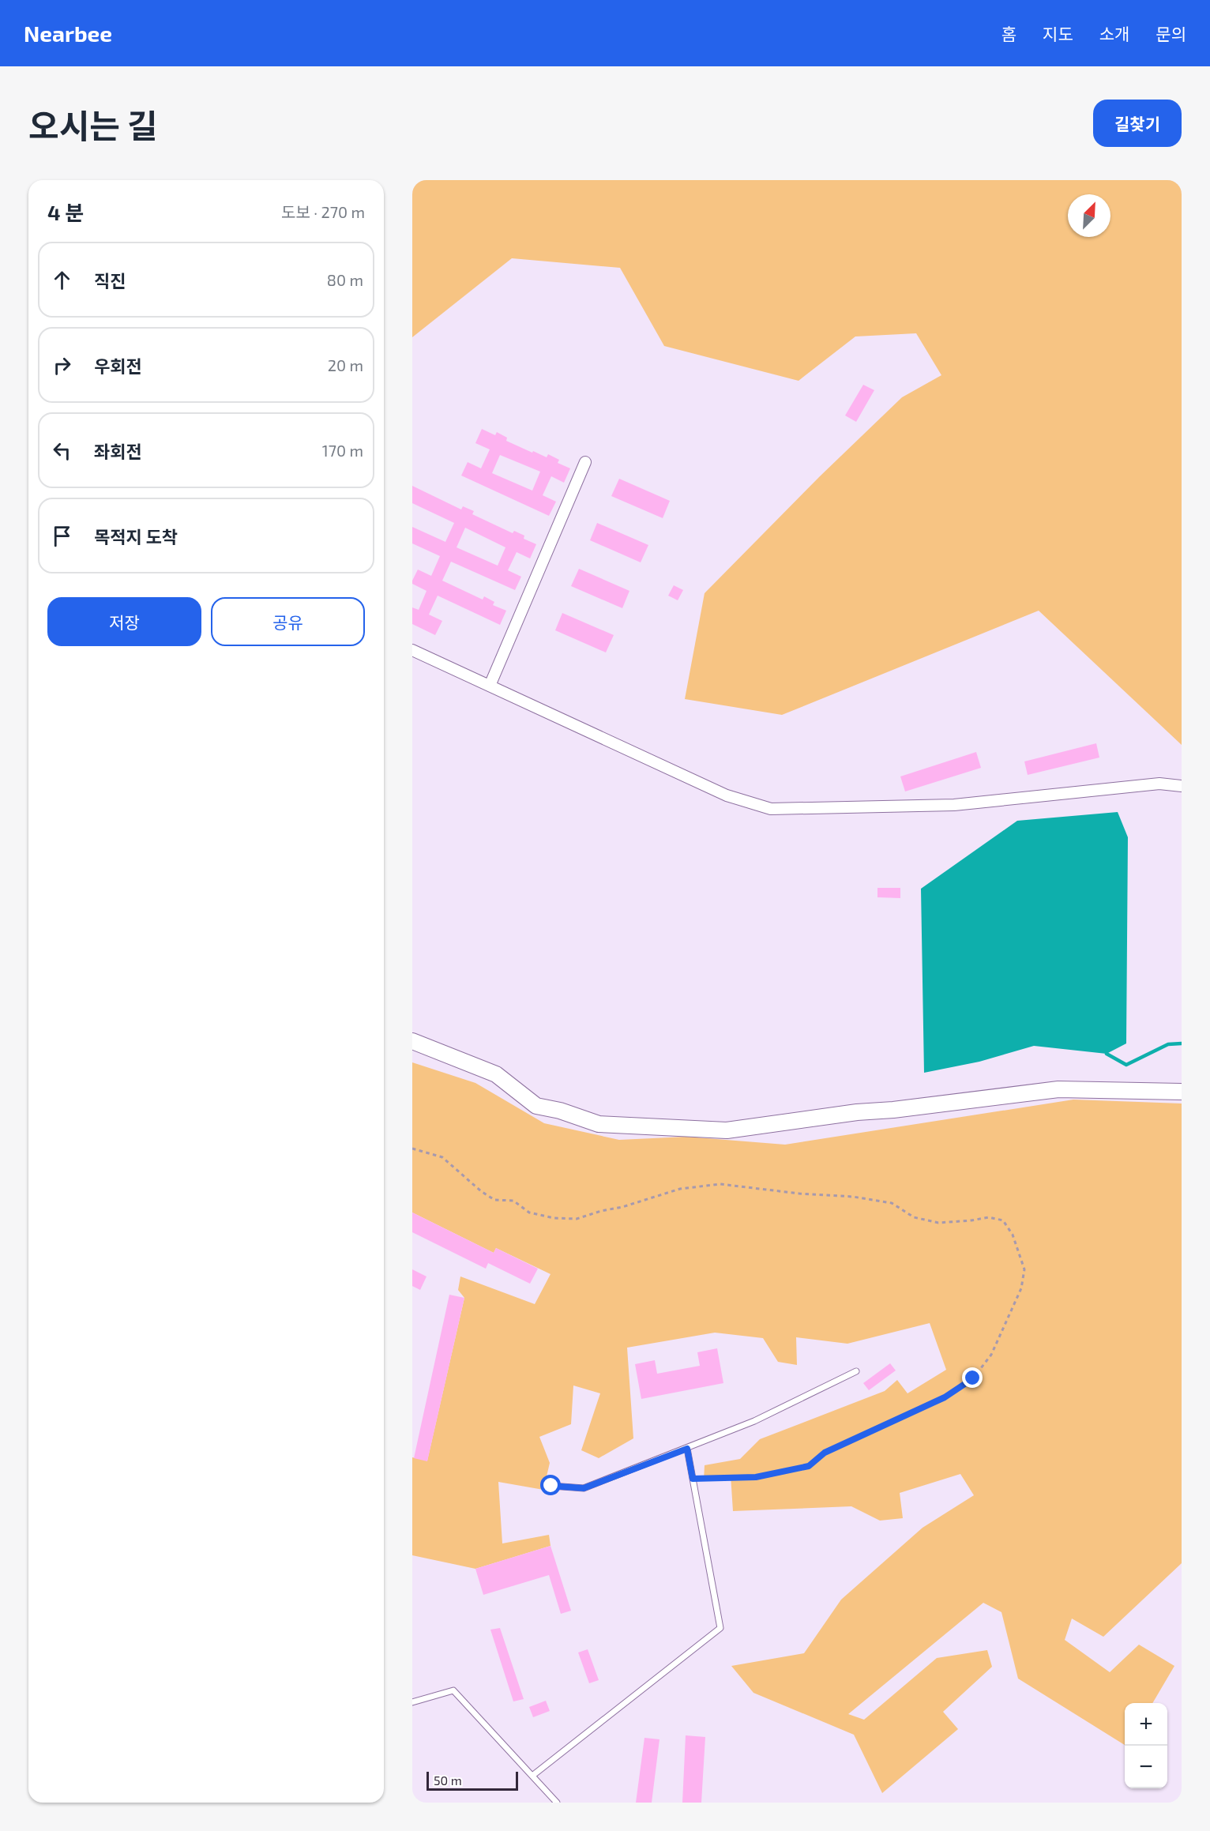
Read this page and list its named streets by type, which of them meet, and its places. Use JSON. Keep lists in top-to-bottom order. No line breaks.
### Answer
{"scale_bar":"50 m","north":"top right","page":{"header":"Nearbee","nav":["홈","지도","소개","문의"],"title":"오시는 길","buttons":["길찾기",["저장","공유"]],"heading":["4 분","도보 · 270 m"],"list":[["직진","80 m"],["우회전","20 m"],["좌회전","170 m"],"목적지 도착"],"map_buttons":["+","−"],"scale":"50 m"}}
